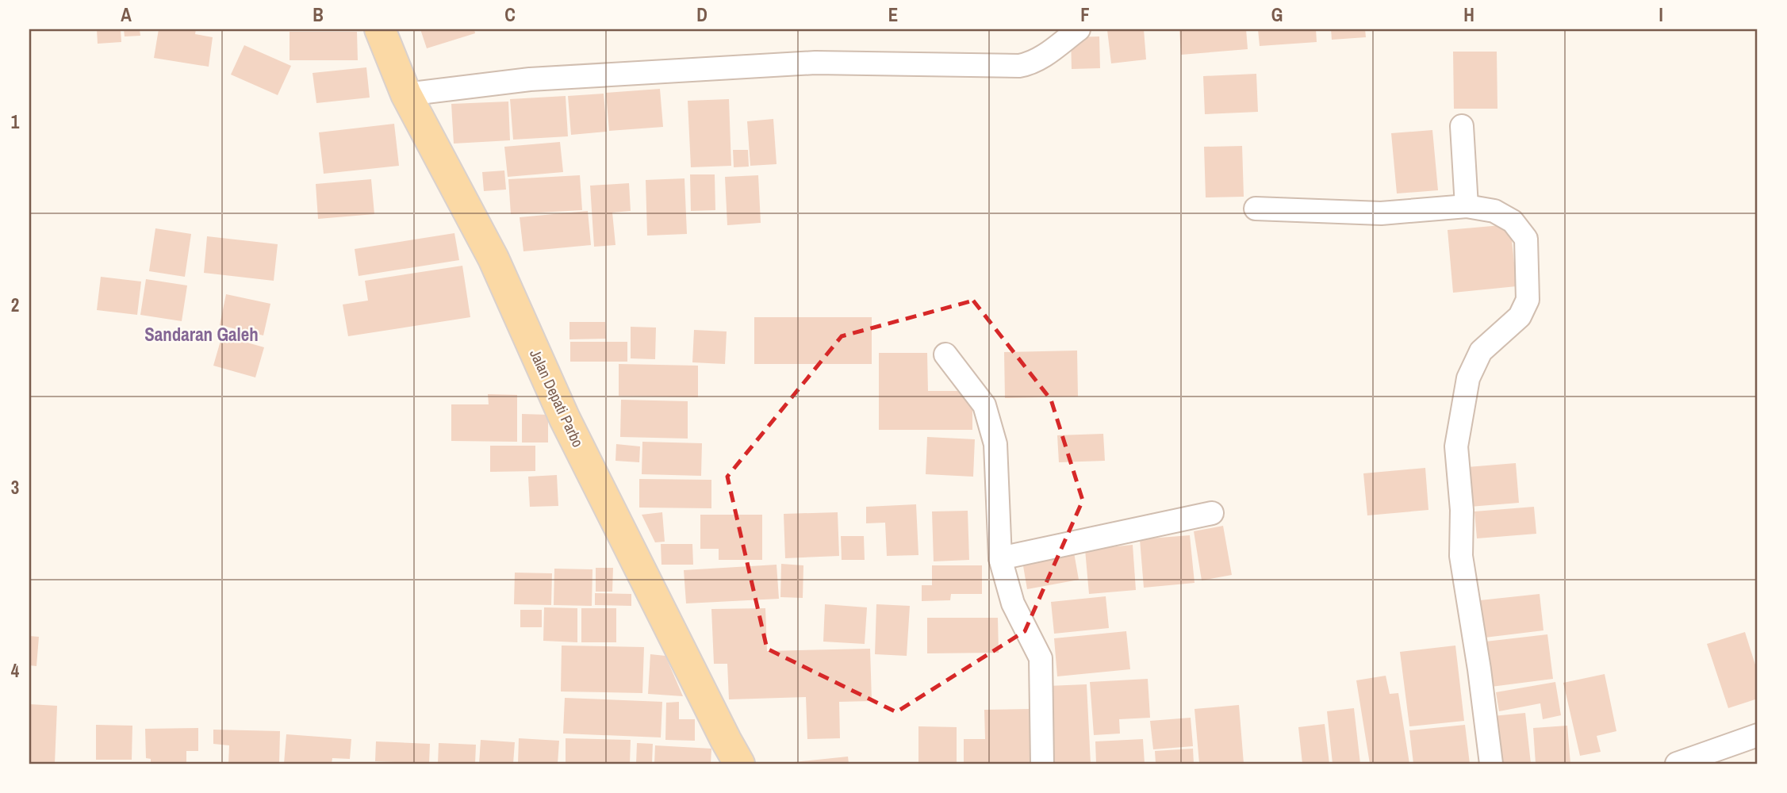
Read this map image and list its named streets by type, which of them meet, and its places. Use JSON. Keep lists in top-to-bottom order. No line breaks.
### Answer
{"streets":{"main road":["Jalan Depati Parbo"]},"districts":["Sandaran Galeh"],"grid":{"columns":["A","B","C","D","E","F","G","H","I"],"rows":["1","2","3","4"]}}
